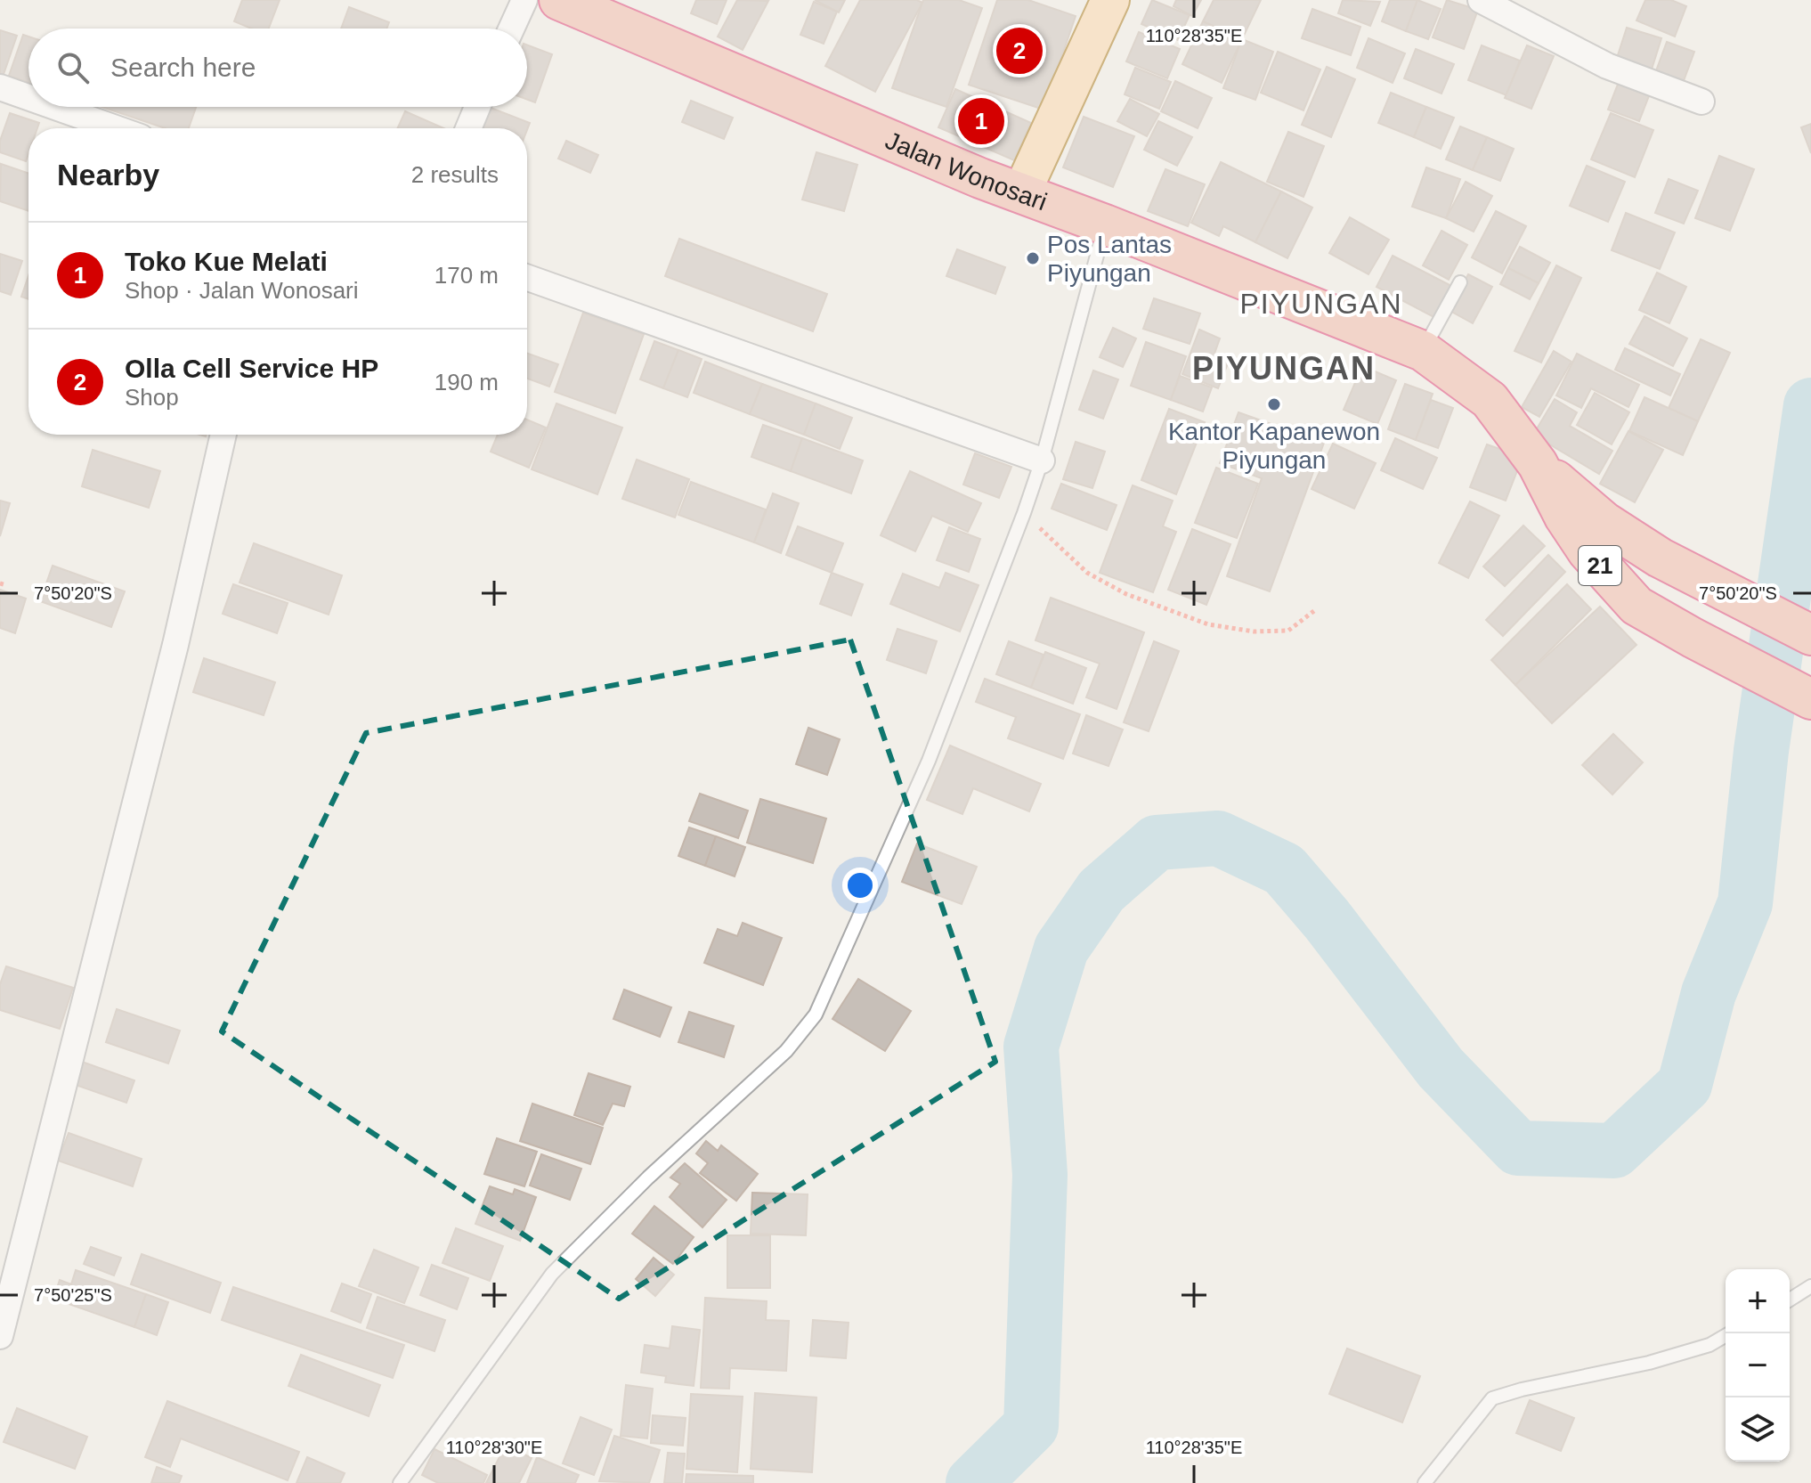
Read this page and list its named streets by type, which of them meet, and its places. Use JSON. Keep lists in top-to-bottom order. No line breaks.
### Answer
{"streets":{"highway":["Jalan Wonosari","21"]},"districts":["PIYUNGAN","PIYUNGAN"],"places":["Pos Lantas Piyungan","Kantor Kapanewon Piyungan"],"page":{"pins":["2","1"],"search":"Search here","heading":["Nearby","2 results"],"list":[{"mark":"1","name":"Toko Kue Melati","note":"Shop · Jalan Wonosari","value":"170 m"},{"mark":"2","name":"Olla Cell Service HP","note":"Shop","value":"190 m"}],"map_buttons":["+","−"]},"coordinates":["110°28'35\"E","7°50'20\"S","7°50'25\"S","110°28'30\"E"]}
